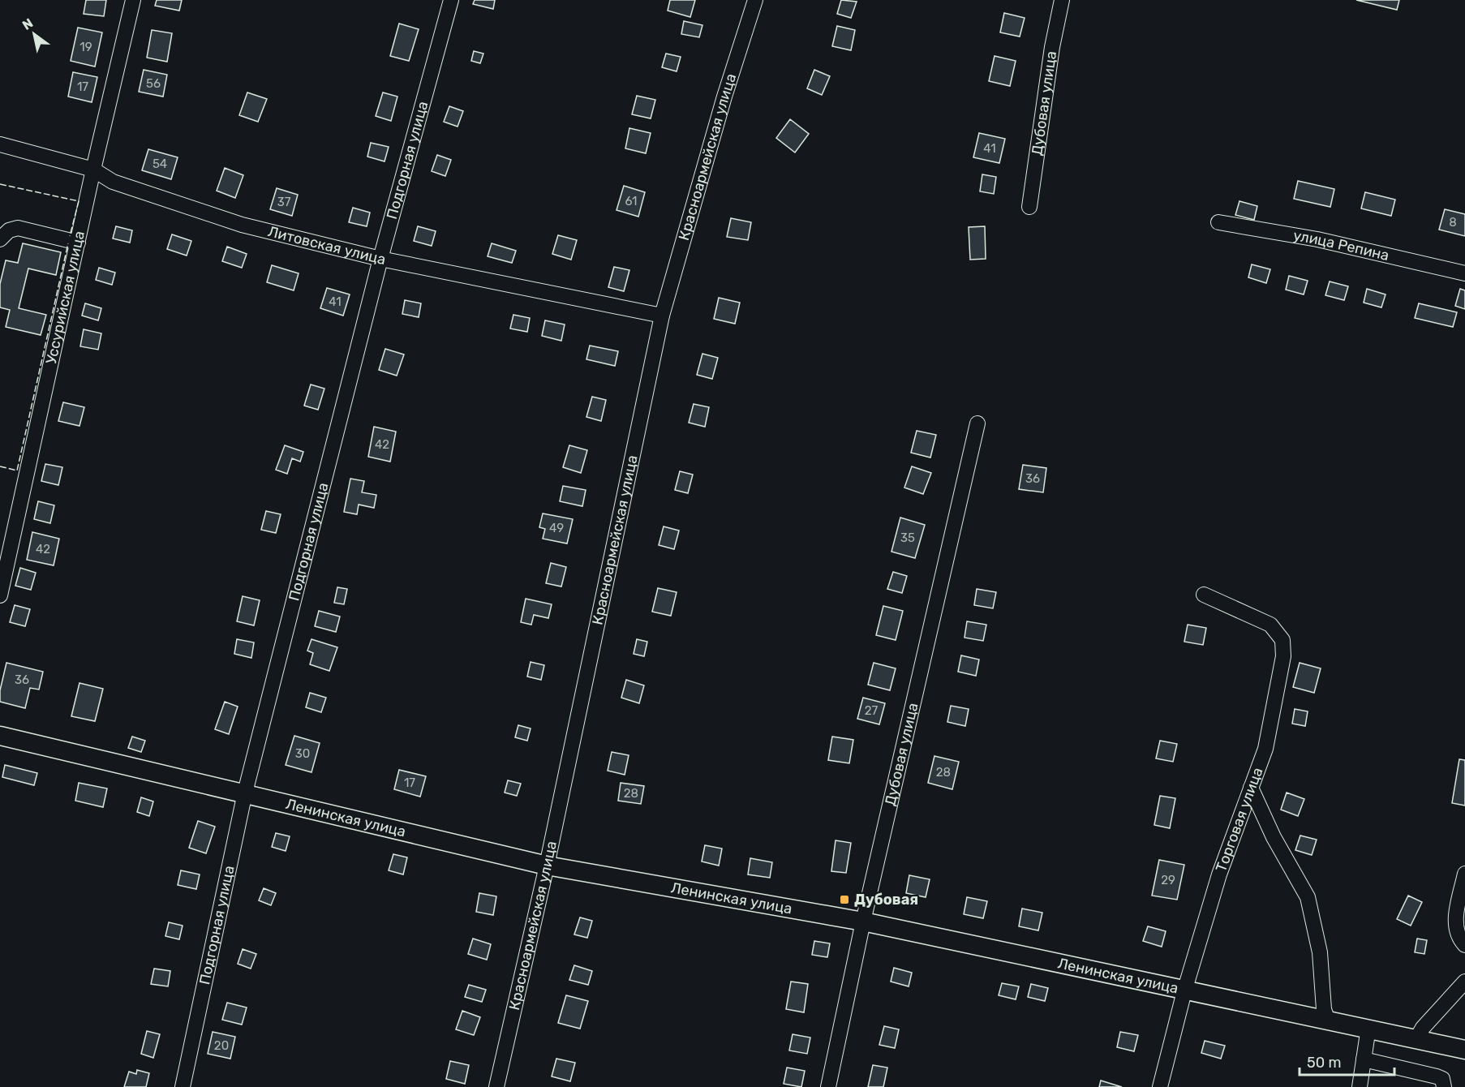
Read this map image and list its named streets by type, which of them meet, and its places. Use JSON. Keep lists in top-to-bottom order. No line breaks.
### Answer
{"streets":{"main road":["Ленинская улица"],"street":["Дубовая улица","Красноармейская улица","Подгорная улица","Литовская улица","улица Репина","Уссурийская улица","Торговая улица"]},"crossings":[["Дубовая улица","Ленинская улица"],["Красноармейская улица","Литовская улица"],["Красноармейская улица","Ленинская улица"],["Подгорная улица","Литовская улица"],["Подгорная улица","Ленинская улица"],["Литовская улица","Уссурийская улица"],["Ленинская улица","Торговая улица"]],"places":{"transit":["Дубовая"]},"house_numbers":["19","56","17","41","54","61","37","8","41","42","36","49","35","42","36","27","30","28","17","28","29","20"],"scale_bar":"50 m","north":"top left"}
